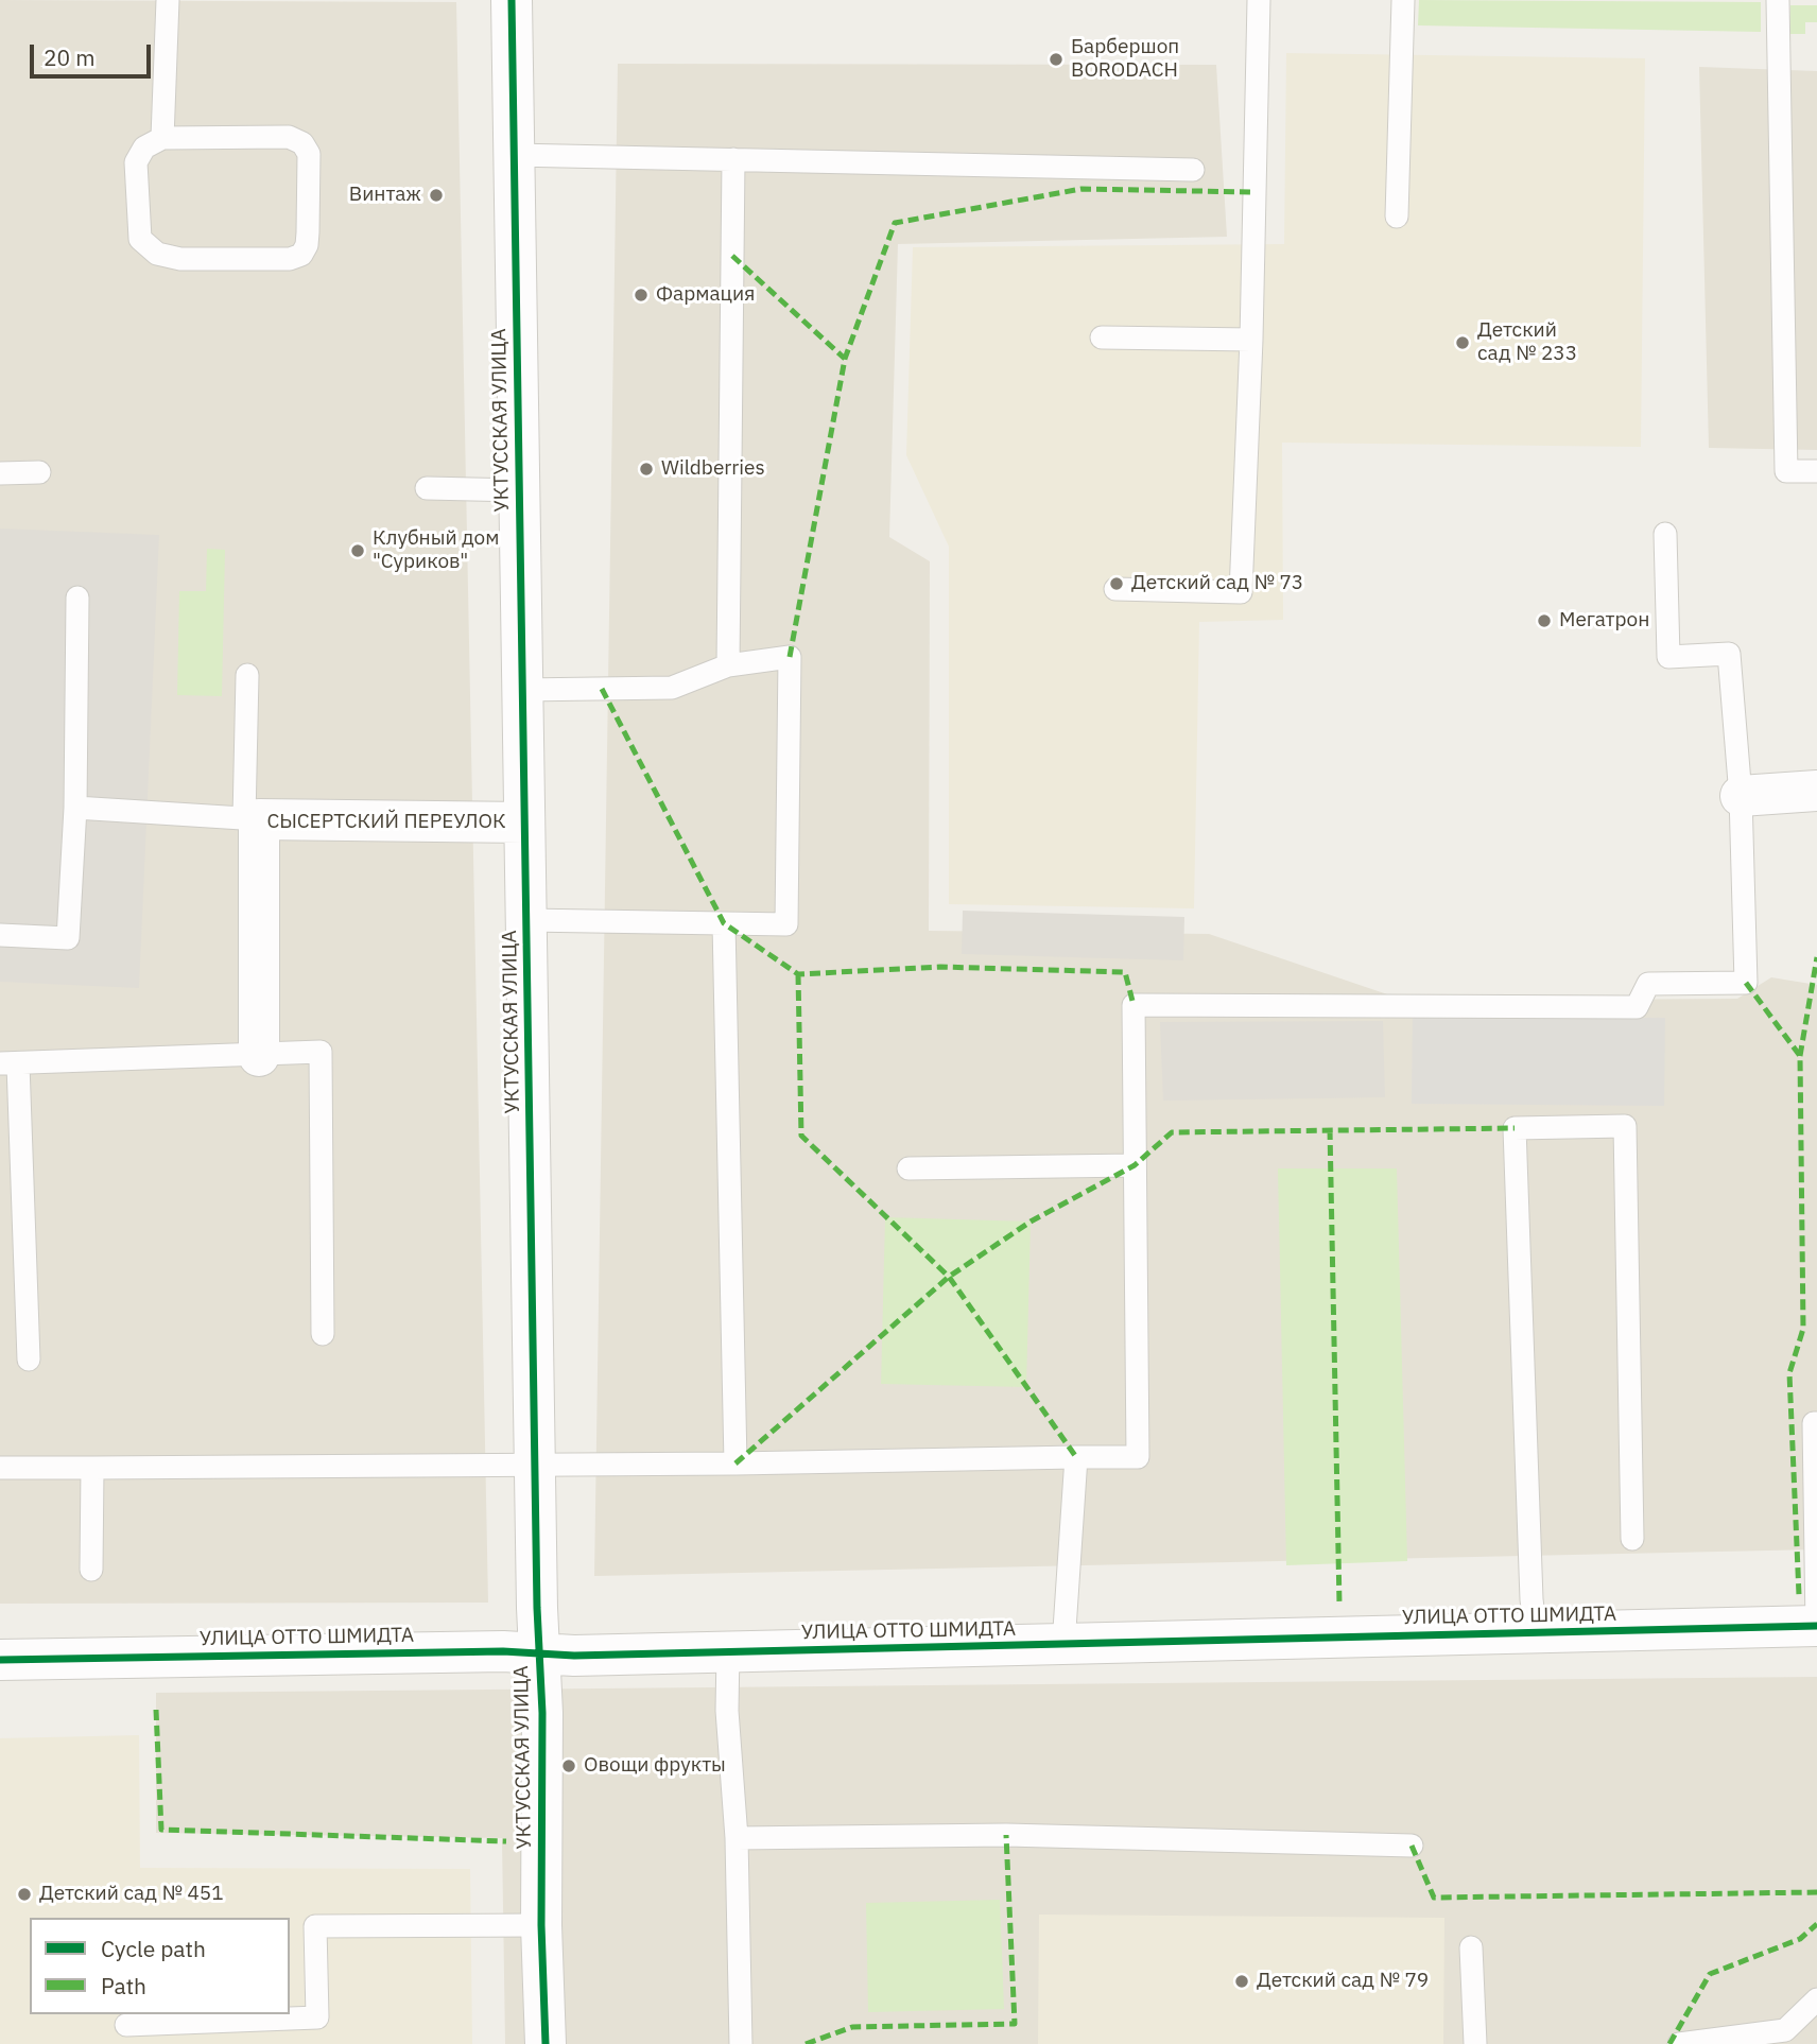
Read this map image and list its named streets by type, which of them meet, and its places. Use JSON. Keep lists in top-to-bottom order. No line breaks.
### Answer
{"streets":{"street":["УКТУССКАЯ УЛИЦА","СЫСЕРТСКИЙ ПЕРЕУЛОК","УЛИЦА ОТТО ШМИДТА"]},"crossings":[["УКТУССКАЯ УЛИЦА","СЫСЕРТСКИЙ ПЕРЕУЛОК"],["УКТУССКАЯ УЛИЦА","УЛИЦА ОТТО ШМИДТА"]],"places":["Барбершоп BORODACH","Винтаж","Фармация","Детский сад № 233","Wildberries","Клубный дом \"Суриков\"","Детский сад № 73","Мегатрон","Овощи фрукты","Детский сад № 451","Детский сад № 79"],"legend":["Cycle path","Path"],"scale_bar":"20 m"}
